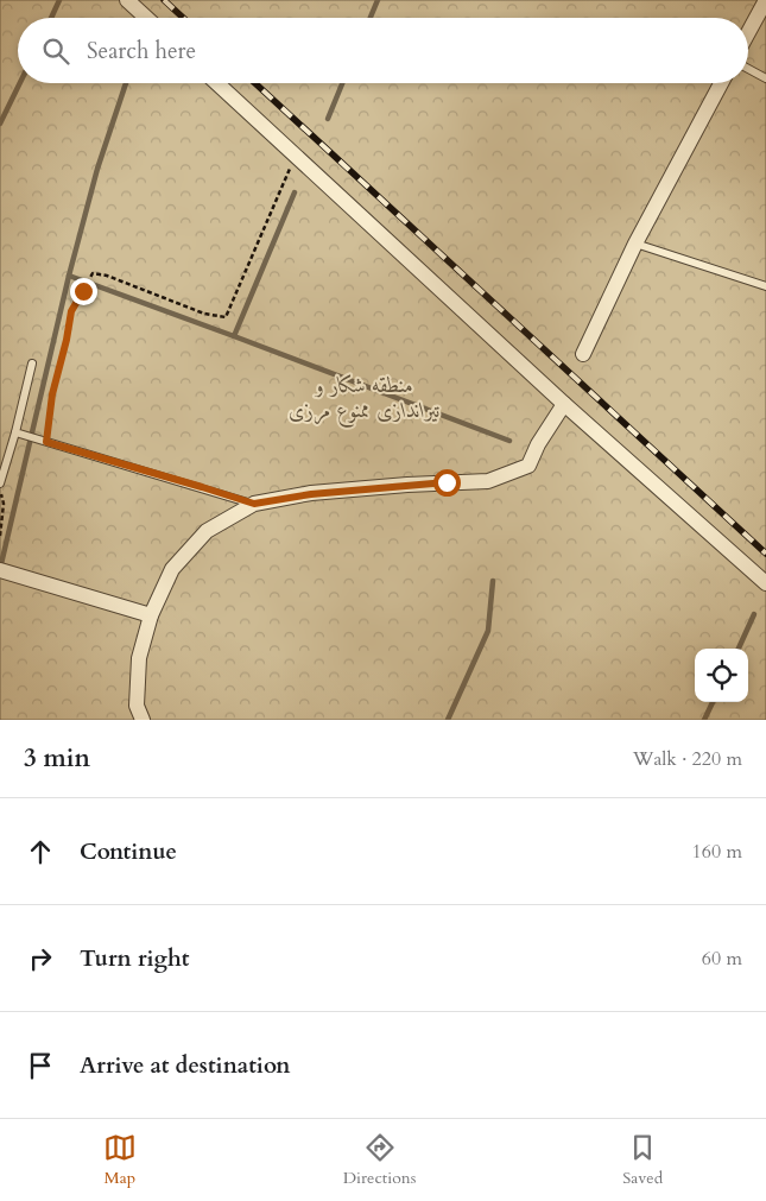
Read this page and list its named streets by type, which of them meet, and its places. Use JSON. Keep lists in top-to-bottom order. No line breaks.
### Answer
{"parks":["منطقه شکار و تیراندازی ممنوع مرزی"],"page":{"search":"Search here","heading":["3 min","Walk · 220 m"],"list":[["Continue","160 m"],["Turn right","60 m"],"Arrive at destination"],"nav":["Map","Directions","Saved"]}}
